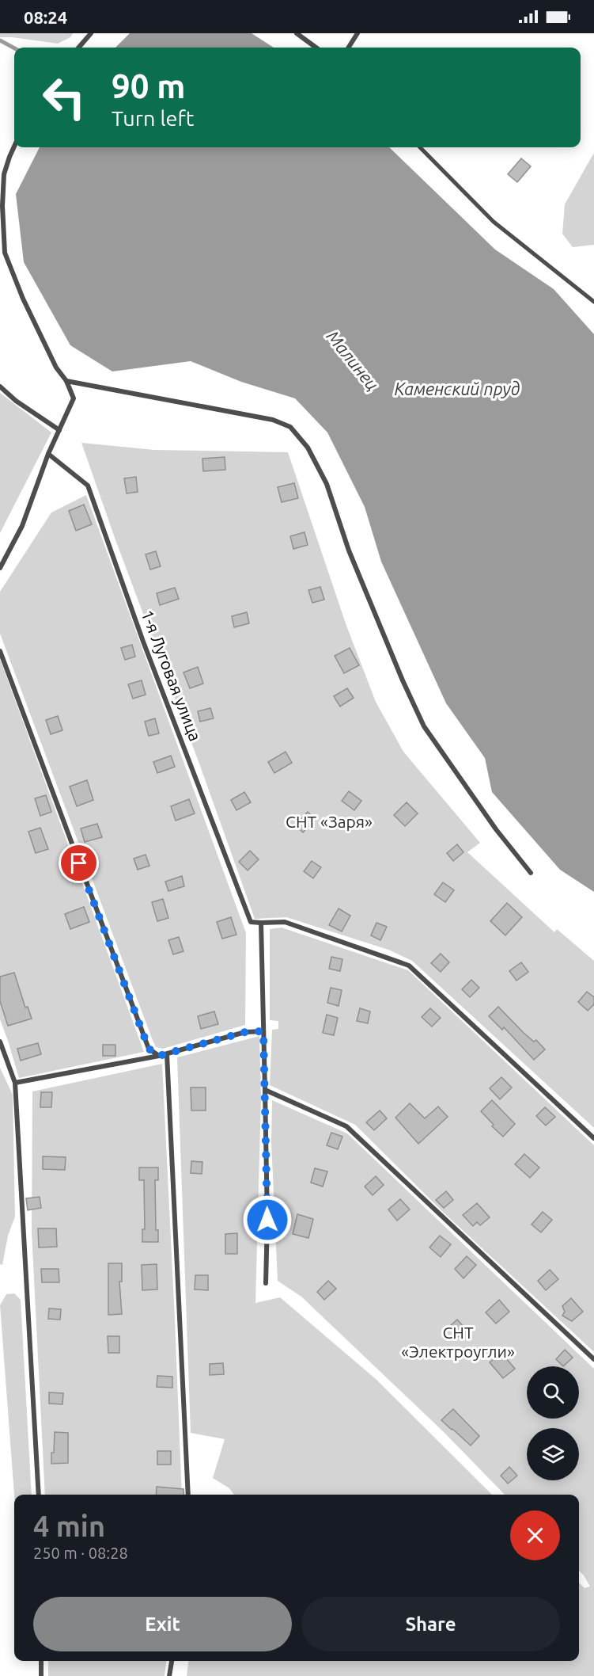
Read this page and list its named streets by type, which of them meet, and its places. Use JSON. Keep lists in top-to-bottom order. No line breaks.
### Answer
{"streets":{"street":["1-я Луговая улица"]},"water":["Малинец","Каменский пруд"],"parks":["СНТ «Заря»","СНТ «Электроугли»"],"page":{"status":"08:24","turn":["90 m","Turn left"],"heading":["4 min","250 m · 08:28"],"buttons":["Exit","Share"]}}
